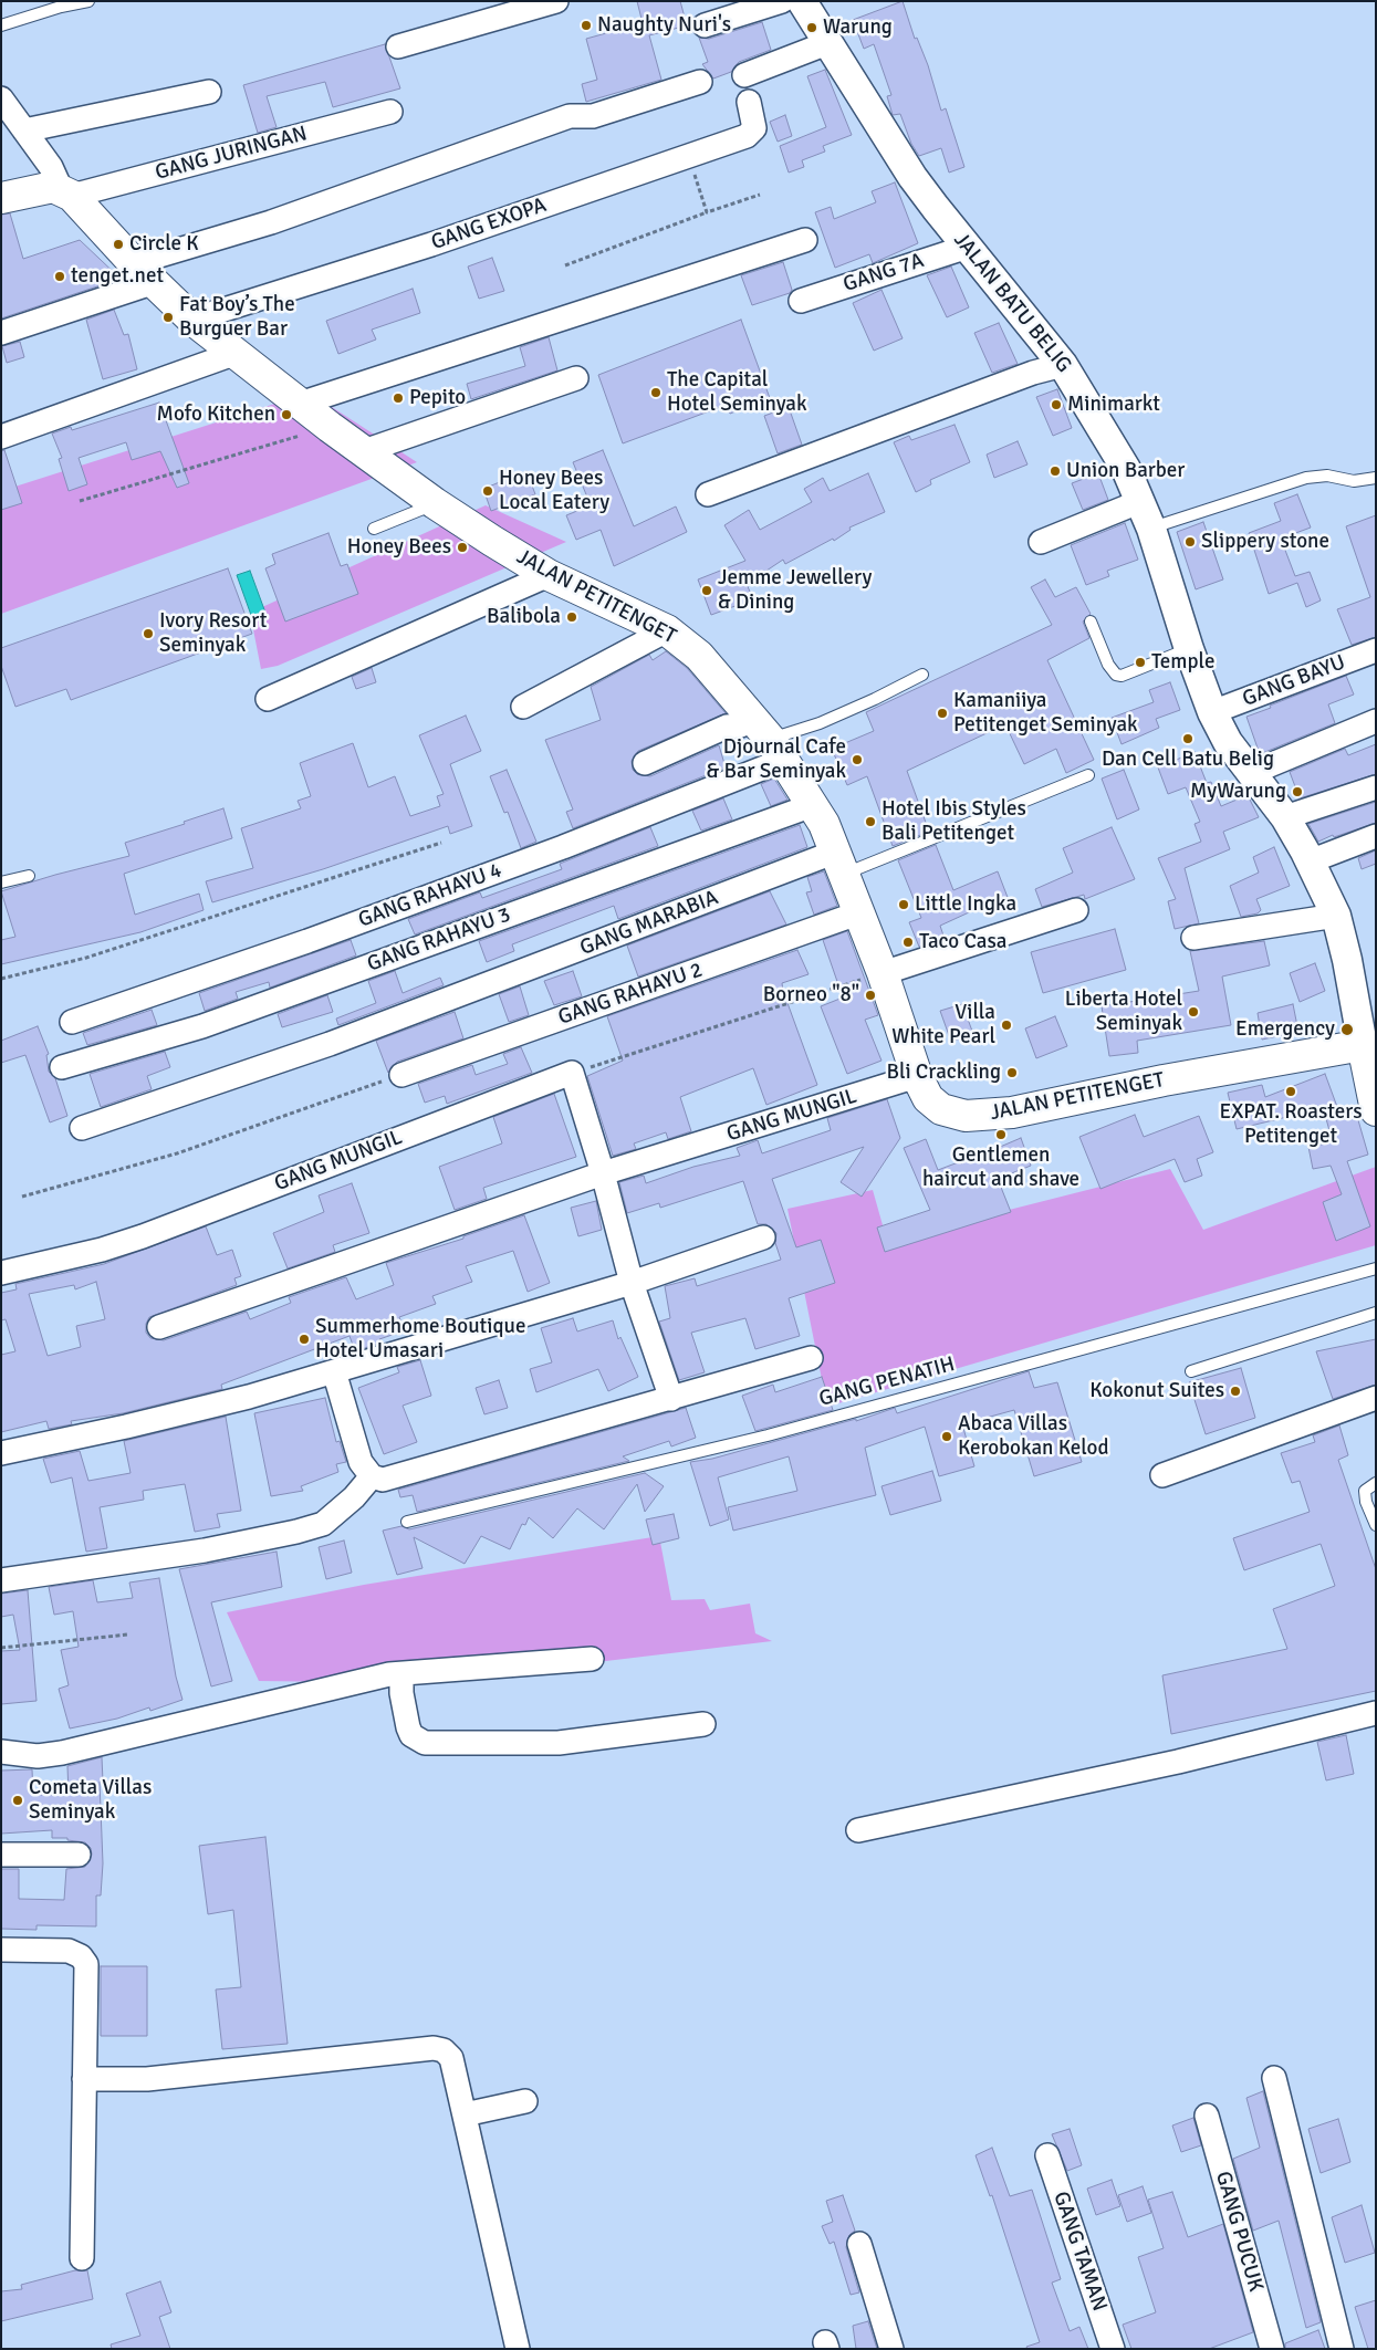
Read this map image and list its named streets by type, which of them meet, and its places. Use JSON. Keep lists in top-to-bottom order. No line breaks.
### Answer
{"streets":{"main road":["JALAN PETITENGET"],"street":["GANG JURINGAN","GANG EXOPA","GANG 7A","JALAN BATU BELIG","GANG BAYU","GANG RAHAYU 4","GANG MARABIA","GANG RAHAYU 3","GANG RAHAYU 2","GANG MUNGIL","GANG PUCUK","GANG TAMAN"],"lane":["GANG PENATIH"]},"crossings":[["GANG JURINGAN","JALAN PETITENGET"],["GANG EXOPA","JALAN PETITENGET"],["GANG 7A","JALAN BATU BELIG"],["JALAN BATU BELIG","JALAN PETITENGET"],["JALAN BATU BELIG","GANG BAYU"],["JALAN PETITENGET","GANG RAHAYU 4"],["JALAN PETITENGET","GANG MARABIA"],["JALAN PETITENGET","GANG RAHAYU 3"],["JALAN PETITENGET","GANG RAHAYU 2"],["JALAN PETITENGET","GANG MUNGIL"]],"places":["Naughty Nuri's","Warung","Circle K","tenget.net","Fat Boy’s The Burguer Bar","The Capital Hotel Seminyak","Pepito","Minimarkt","Mofo Kitchen","Union Barber","Honey Bees Local Eatery","Slippery stone","Honey Bees","Jemme Jewellery & Dining","Balibola","Ivory Resort Seminyak","Temple","Kamaniiya Petitenget Seminyak","Dan Cell Batu Belig","Djournal Cafe & Bar Seminyak","MyWarung","Hotel Ibis Styles Bali Petitenget","Little Ingka","Taco Casa","Borneo \"8\"","Liberta Hotel Seminyak","Villa White Pearl","Emergency","Bli Crackling","EXPAT. Roasters Petitenget","Gentlemen haircut and shave","Summerhome Boutique Hotel Umasari","Kokonut Suites","Abaca Villas Kerobokan Kelod","Cometa Villas Seminyak"]}
